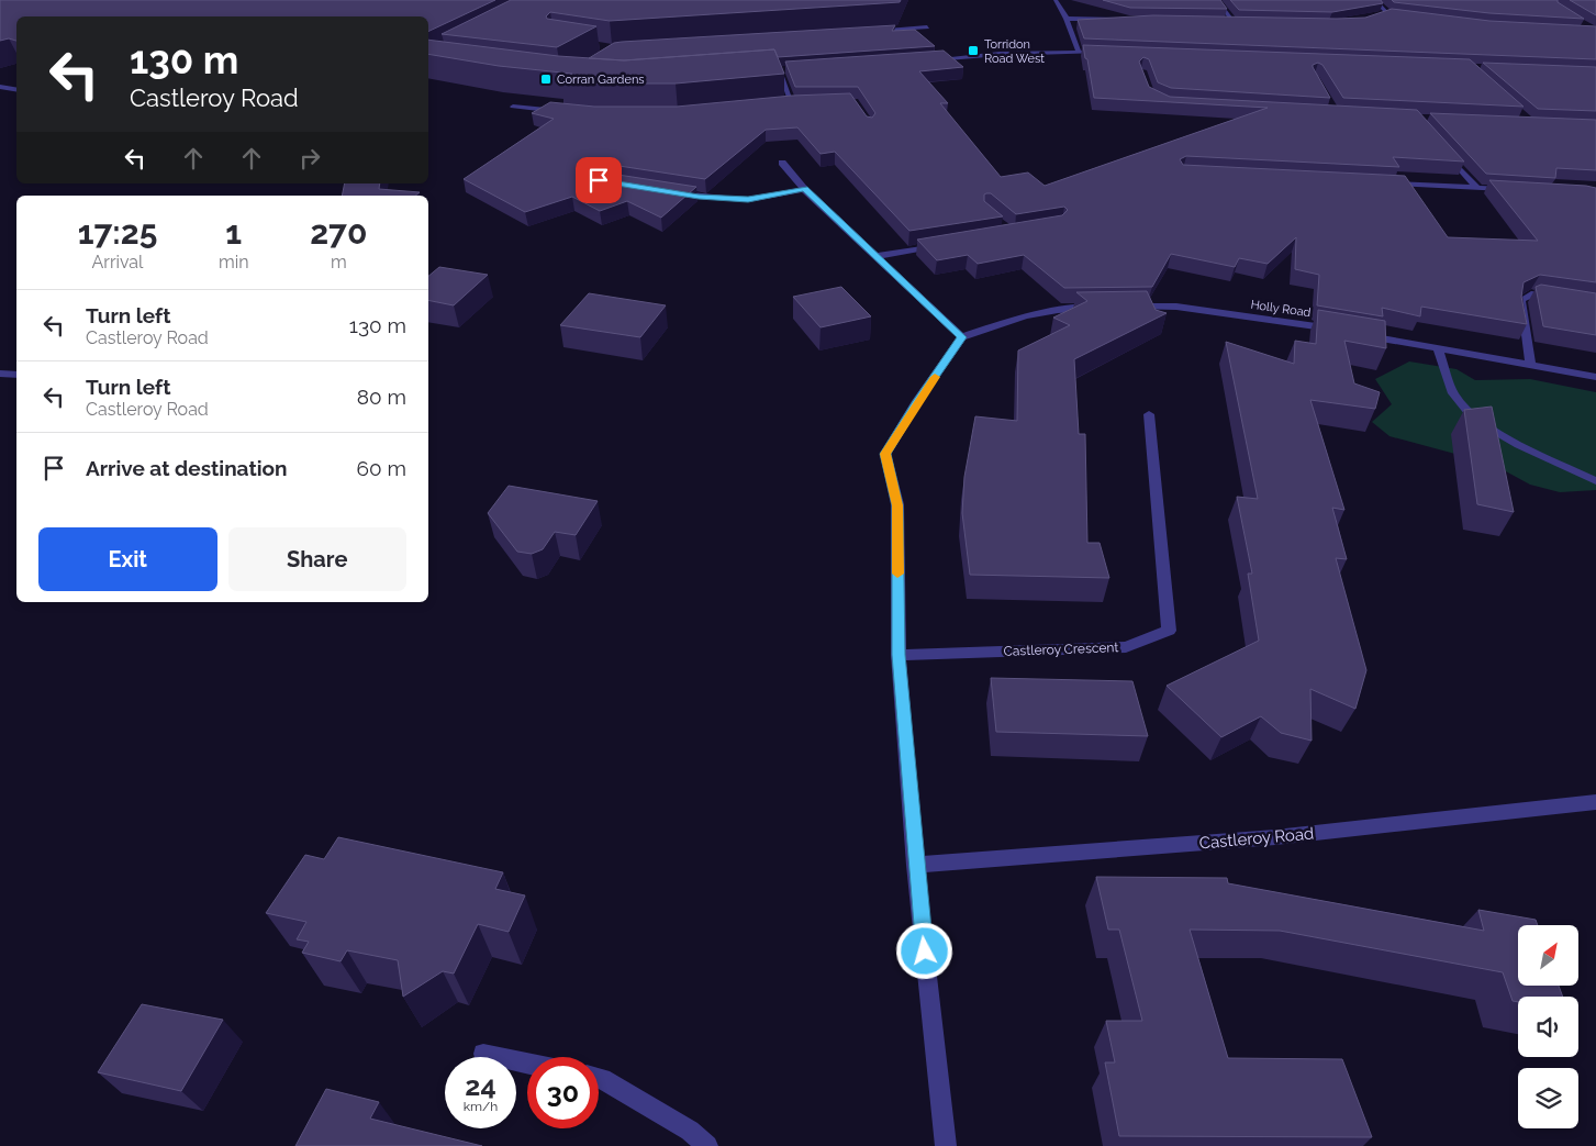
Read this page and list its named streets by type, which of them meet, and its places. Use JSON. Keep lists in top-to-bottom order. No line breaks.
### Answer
{"streets":{"street":["Holly Road","Castleroy Crescent","Castleroy Road"]},"places":{"transit":["Torridon Road West","Corran Gardens"]},"north":"top right","page":{"turn":["130 m","Castleroy Road"],"eta":["17:25","Arrival","1","min","270","m"],"list":[{"name":"Turn left","note":"Castleroy Road","value":"130 m"},{"name":"Turn left","note":"Castleroy Road","value":"80 m"},{"name":"Arrive at destination","value":"60 m"}],"buttons":["Exit","Share"],"speed":"24 km/h","limit":"30"}}
